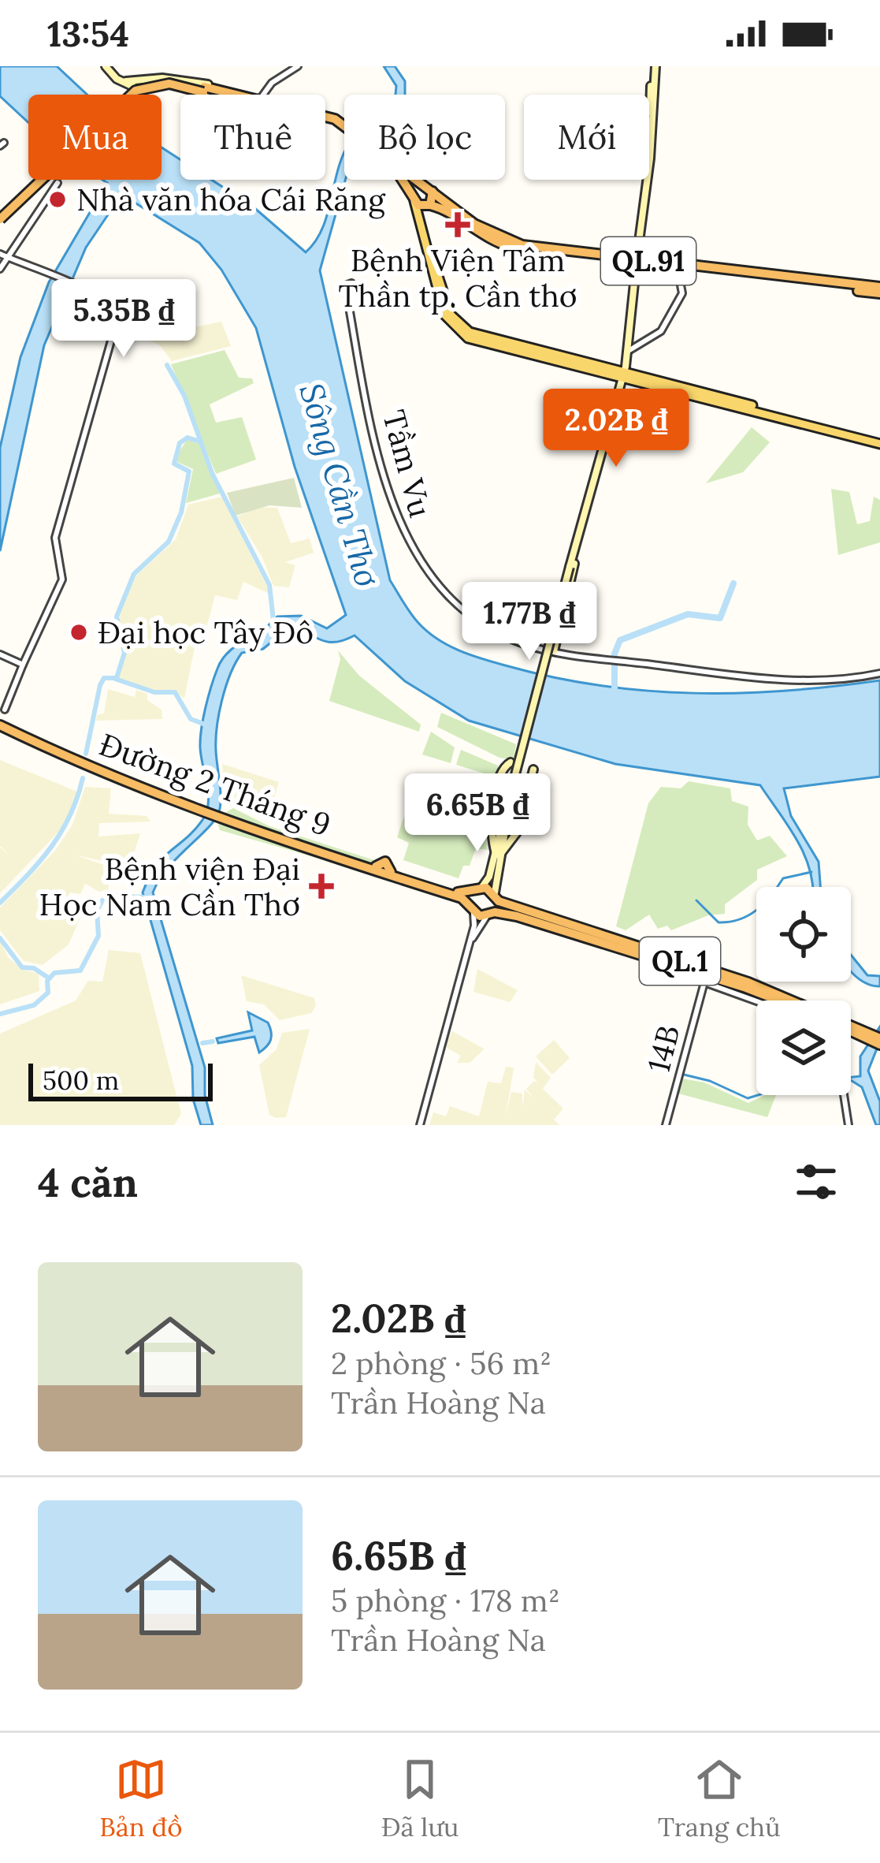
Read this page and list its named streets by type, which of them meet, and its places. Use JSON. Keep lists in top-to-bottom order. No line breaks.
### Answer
{"streets":{"highway":["QL.91","Đường 2 Tháng 9","QL.1"],"street":["Tầm Vu","14B"]},"crossings":[["Đường 2 Tháng 9","QL.1"]],"water":["Sông Cần Thơ"],"places":{"other":["Nhà văn hóa Cái Răng","Đại học Tây Đô"],"health":["Bệnh Viện Tâm Thần tp. Cần thơ","Bệnh viện Đại Học Nam Cần Thơ"]},"scale_bar":"500 m","page":{"status":"13:54","chip":["Mua","Thuê","Bộ lọc","Mới"],"price":["5.35B ₫","2.02B ₫","1.77B ₫","6.65B ₫"],"scale":"500 m","heading":"4 căn","list":[{"name":"2.02B ₫","note":"2 phòng · 56 m² · Trần Hoàng Na"},{"name":"6.65B ₫","note":"5 phòng · 178 m² · Trần Hoàng Na"}],"tabs":["Bản đồ","Đã lưu","Trang chủ"]}}
